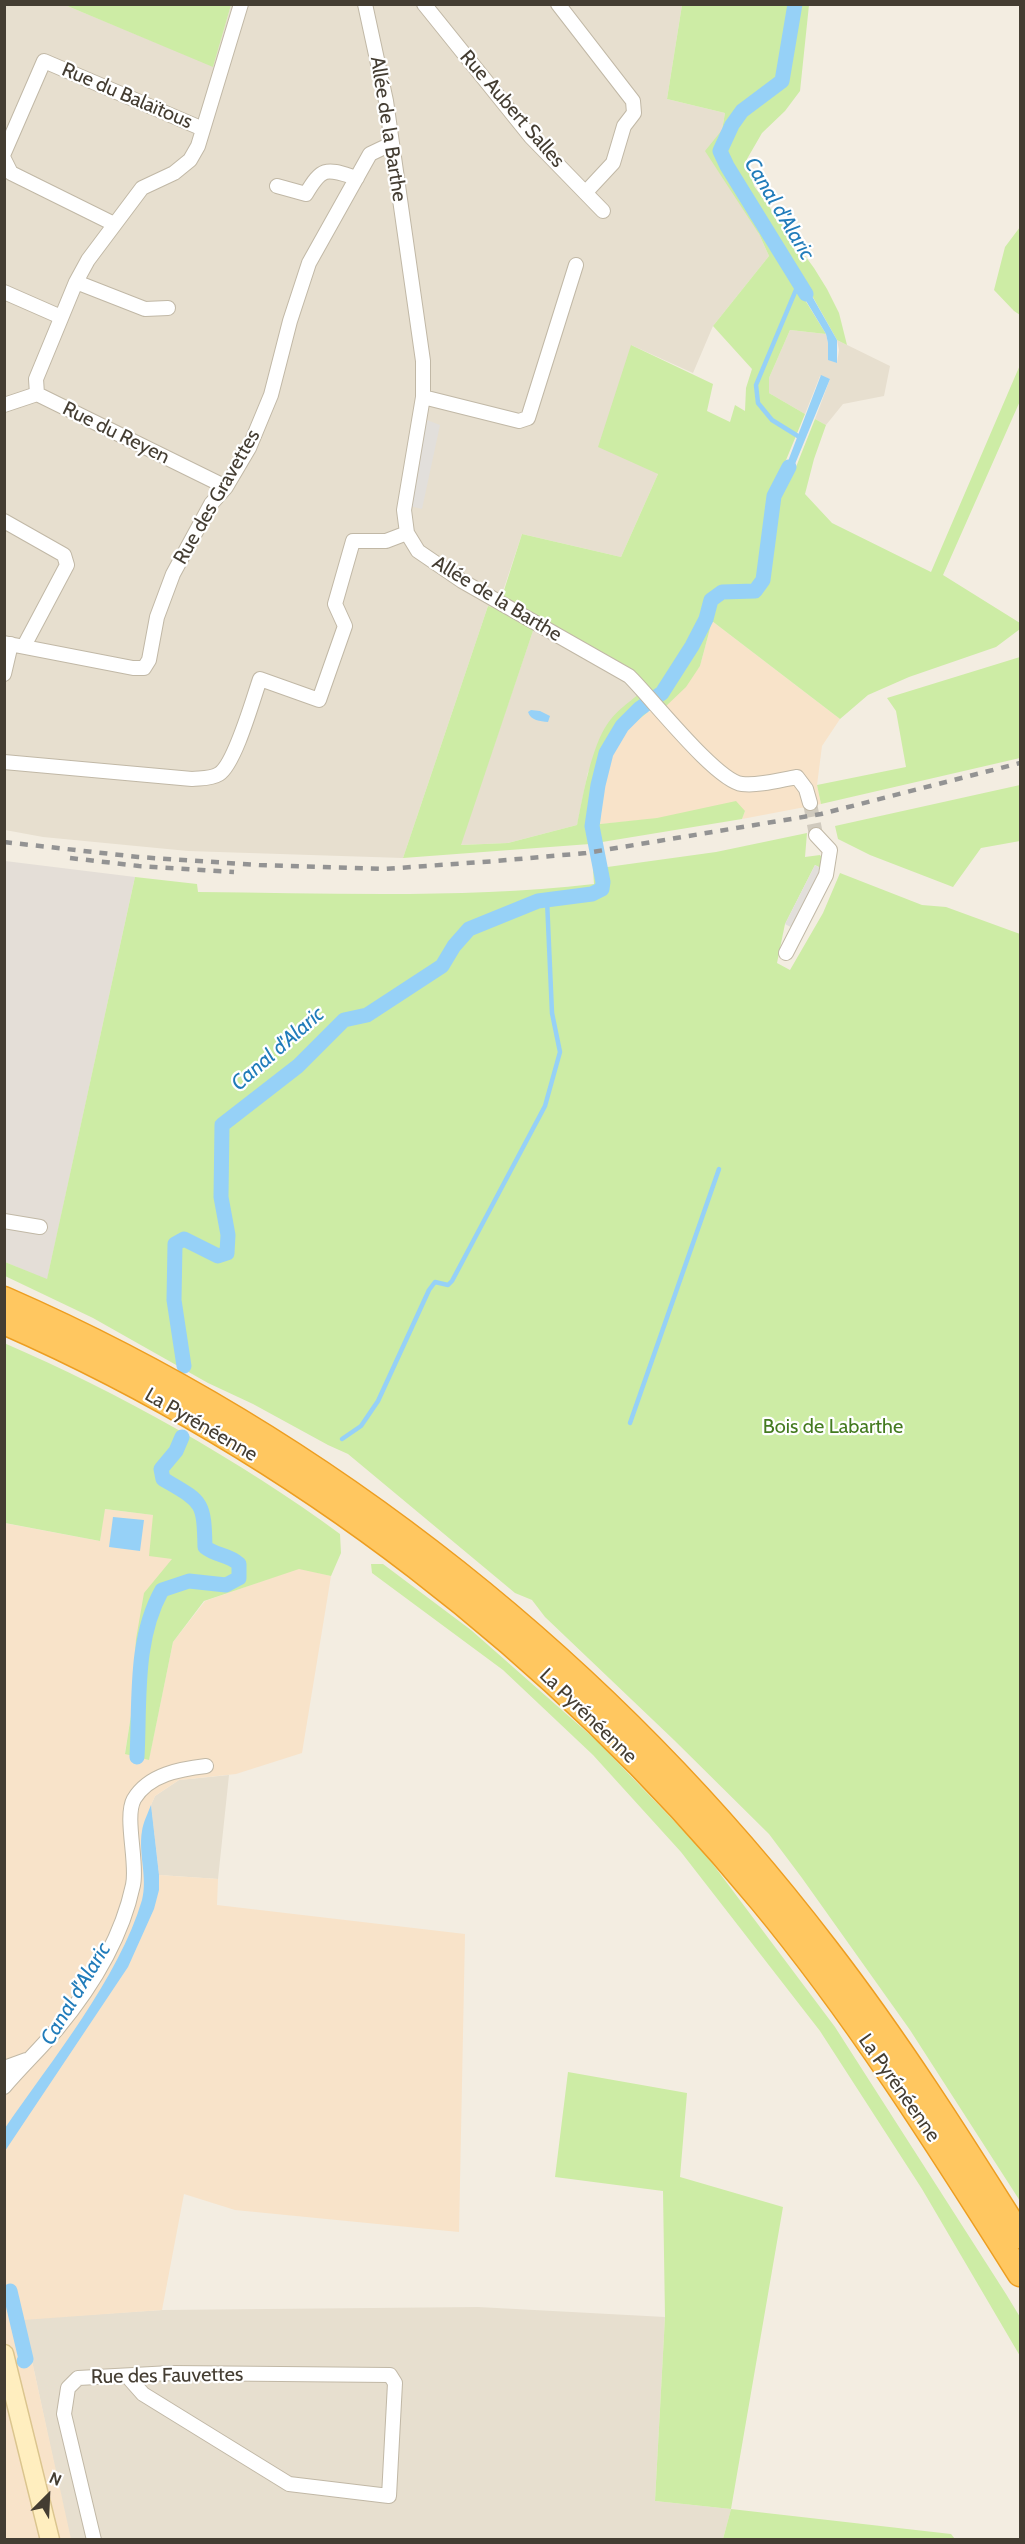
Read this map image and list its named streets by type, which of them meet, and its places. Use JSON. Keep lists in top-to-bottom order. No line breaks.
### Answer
{"streets":{"highway":["La Pyrénéenne"],"street":["Rue du Balaïtous","Rue Aubert Salles","Allée de la Barthe","Rue du Reyen","Rue des Gravettes","Rue des Fauvettes"]},"crossings":[["Allée de la Barthe","Rue des Gravettes"],["Rue du Reyen","Rue des Gravettes"]],"water":["Canal d'Alaric"],"parks":["Bois de Labarthe"],"north":"top right"}
